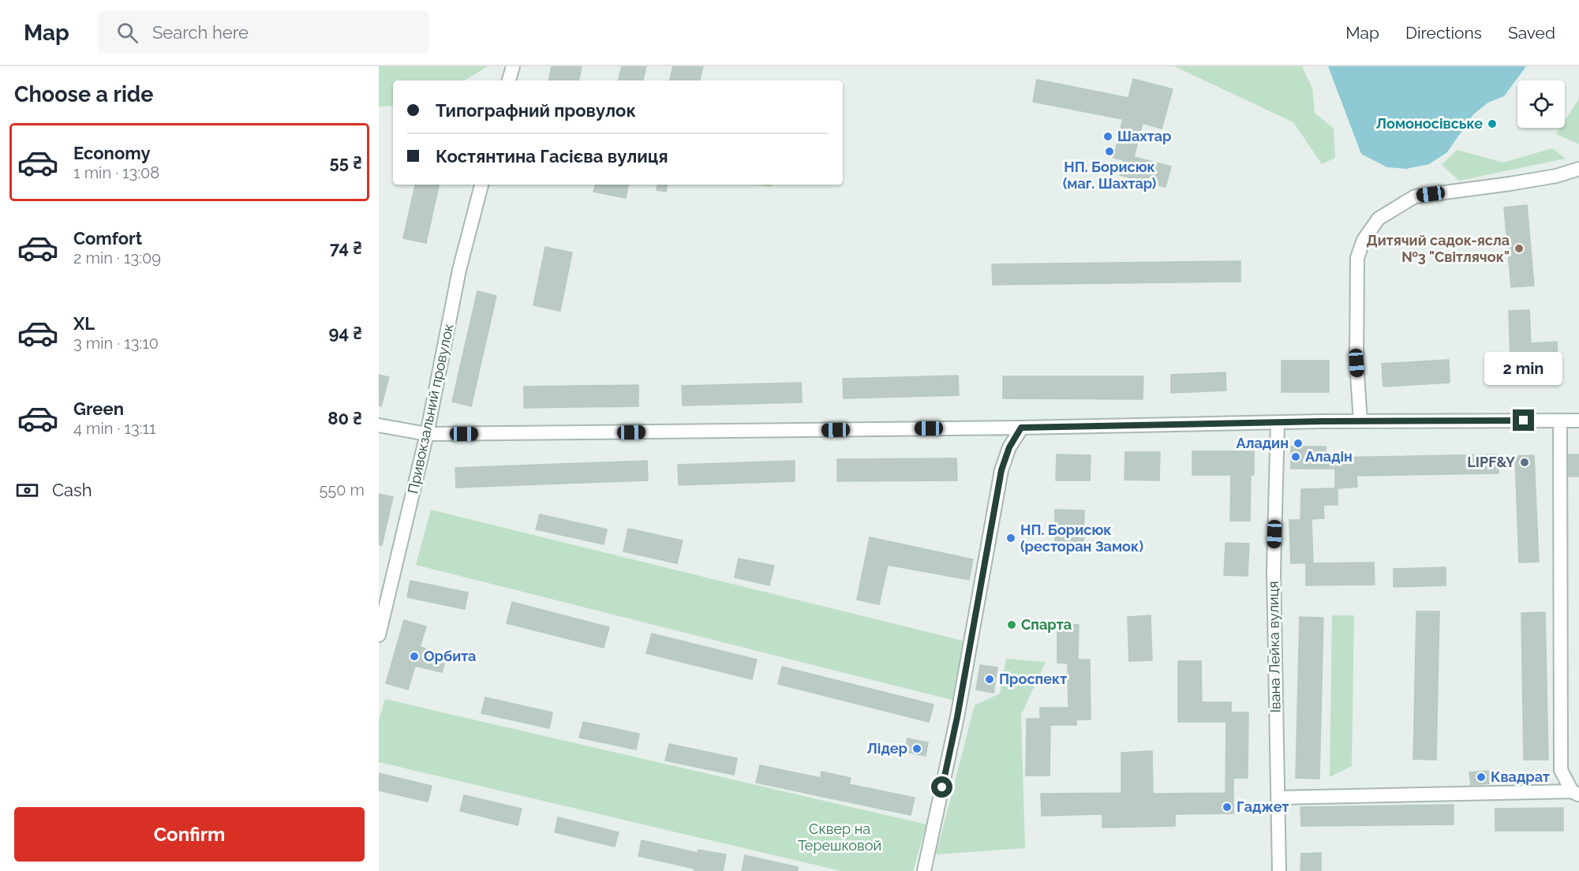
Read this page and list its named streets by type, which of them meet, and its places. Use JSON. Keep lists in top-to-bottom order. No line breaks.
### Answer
{"streets":{"street":["Привокзальний провулок","Івана Лейка вулиця"]},"parks":["Сквер на Терешковой"],"places":["Ломоносівське","Шахтар","НП. Борисюк (маг. Шахтар)","Дитячий садок-ясла №3 \"Світлячок\"","Аладин","Аладін","LIPF&Y","НП. Борисюк (ресторан Замок)","Спарта","Орбита","Проспект","Лідер","Квадрат","Гаджет"],"page":{"header":"Map","search":"Search here","nav":["Map","Directions","Saved"],"heading":"Choose a ride","banner":["Типографний провулок","Костянтина Гасієва вулиця"],"list":[{"name":"Economy","note":"1 min · 13:08","value":"55 ₴"},{"name":"Comfort","note":"2 min · 13:09","value":"74 ₴"},{"name":"XL","note":"3 min · 13:10","value":"94 ₴"},{"name":"Green","note":"4 min · 13:11","value":"80 ₴"}],"bubble":"2 min","pay":["Cash","550 m"],"buttons":"Confirm"}}
